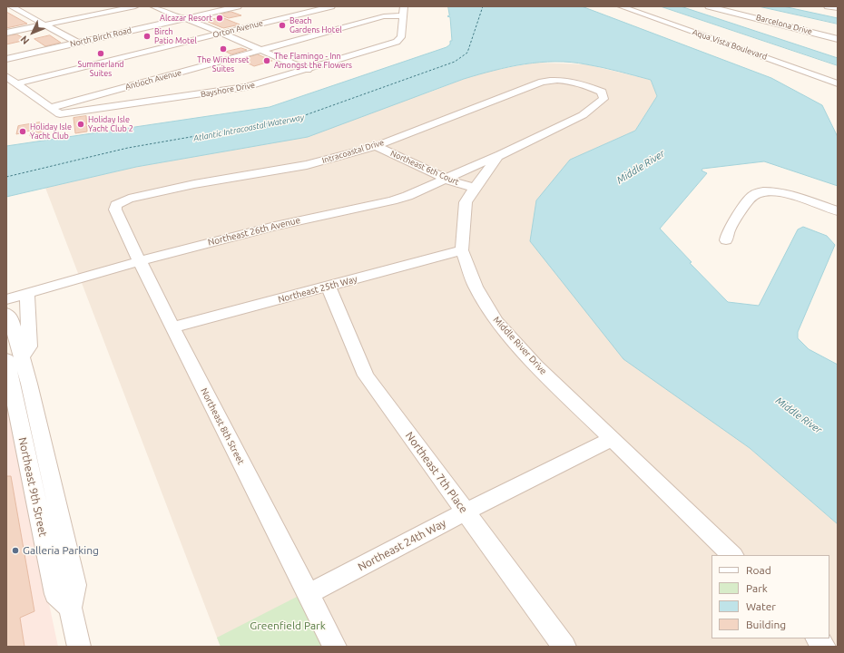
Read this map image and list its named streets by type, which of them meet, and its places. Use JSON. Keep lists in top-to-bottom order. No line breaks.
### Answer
{"streets":{"street":["Barcelona Drive","Orton Avenue","North Birch Road","Aqua Vista Boulevard","Antioch Avenue","Bayshore Drive","Intracoastal Drive","Northeast 6th Court","Northeast 26th Avenue","Northeast 25th Way","Middle River Drive","Northeast 8th Street","Northeast 7th Place","Northeast 9th Street","Northeast 24th Way"]},"crossings":[["Antioch Avenue","Bayshore Drive"],["Intracoastal Drive","Northeast 6th Court"],["Intracoastal Drive","Middle River Drive"],["Intracoastal Drive","Northeast 8th Street"],["Northeast 6th Court","Northeast 26th Avenue"],["Northeast 6th Court","Middle River Drive"],["Northeast 26th Avenue","Middle River Drive"],["Northeast 26th Avenue","Northeast 8th Street"],["Northeast 25th Way","Middle River Drive"],["Northeast 25th Way","Northeast 8th Street"],["Northeast 25th Way","Northeast 7th Place"],["Middle River Drive","Northeast 24th Way"],["Northeast 8th Street","Northeast 24th Way"],["Northeast 7th Place","Northeast 24th Way"]],"water":["Atlantic Intracoastal Waterway","Middle River"],"parks":["Greenfield Park"],"places":["Alcazar Resort","Beach Gardens Hotel","Birch Patio Motel","The Winterset Suites","Summerland Suites","The Flamingo - Inn Amongst the Flowers","Holiday Isle Yacht Club 2","Holiday Isle Yacht Club","Galleria Parking"],"legend":["Road","Park","Water","Building"],"north":"bottom left"}
